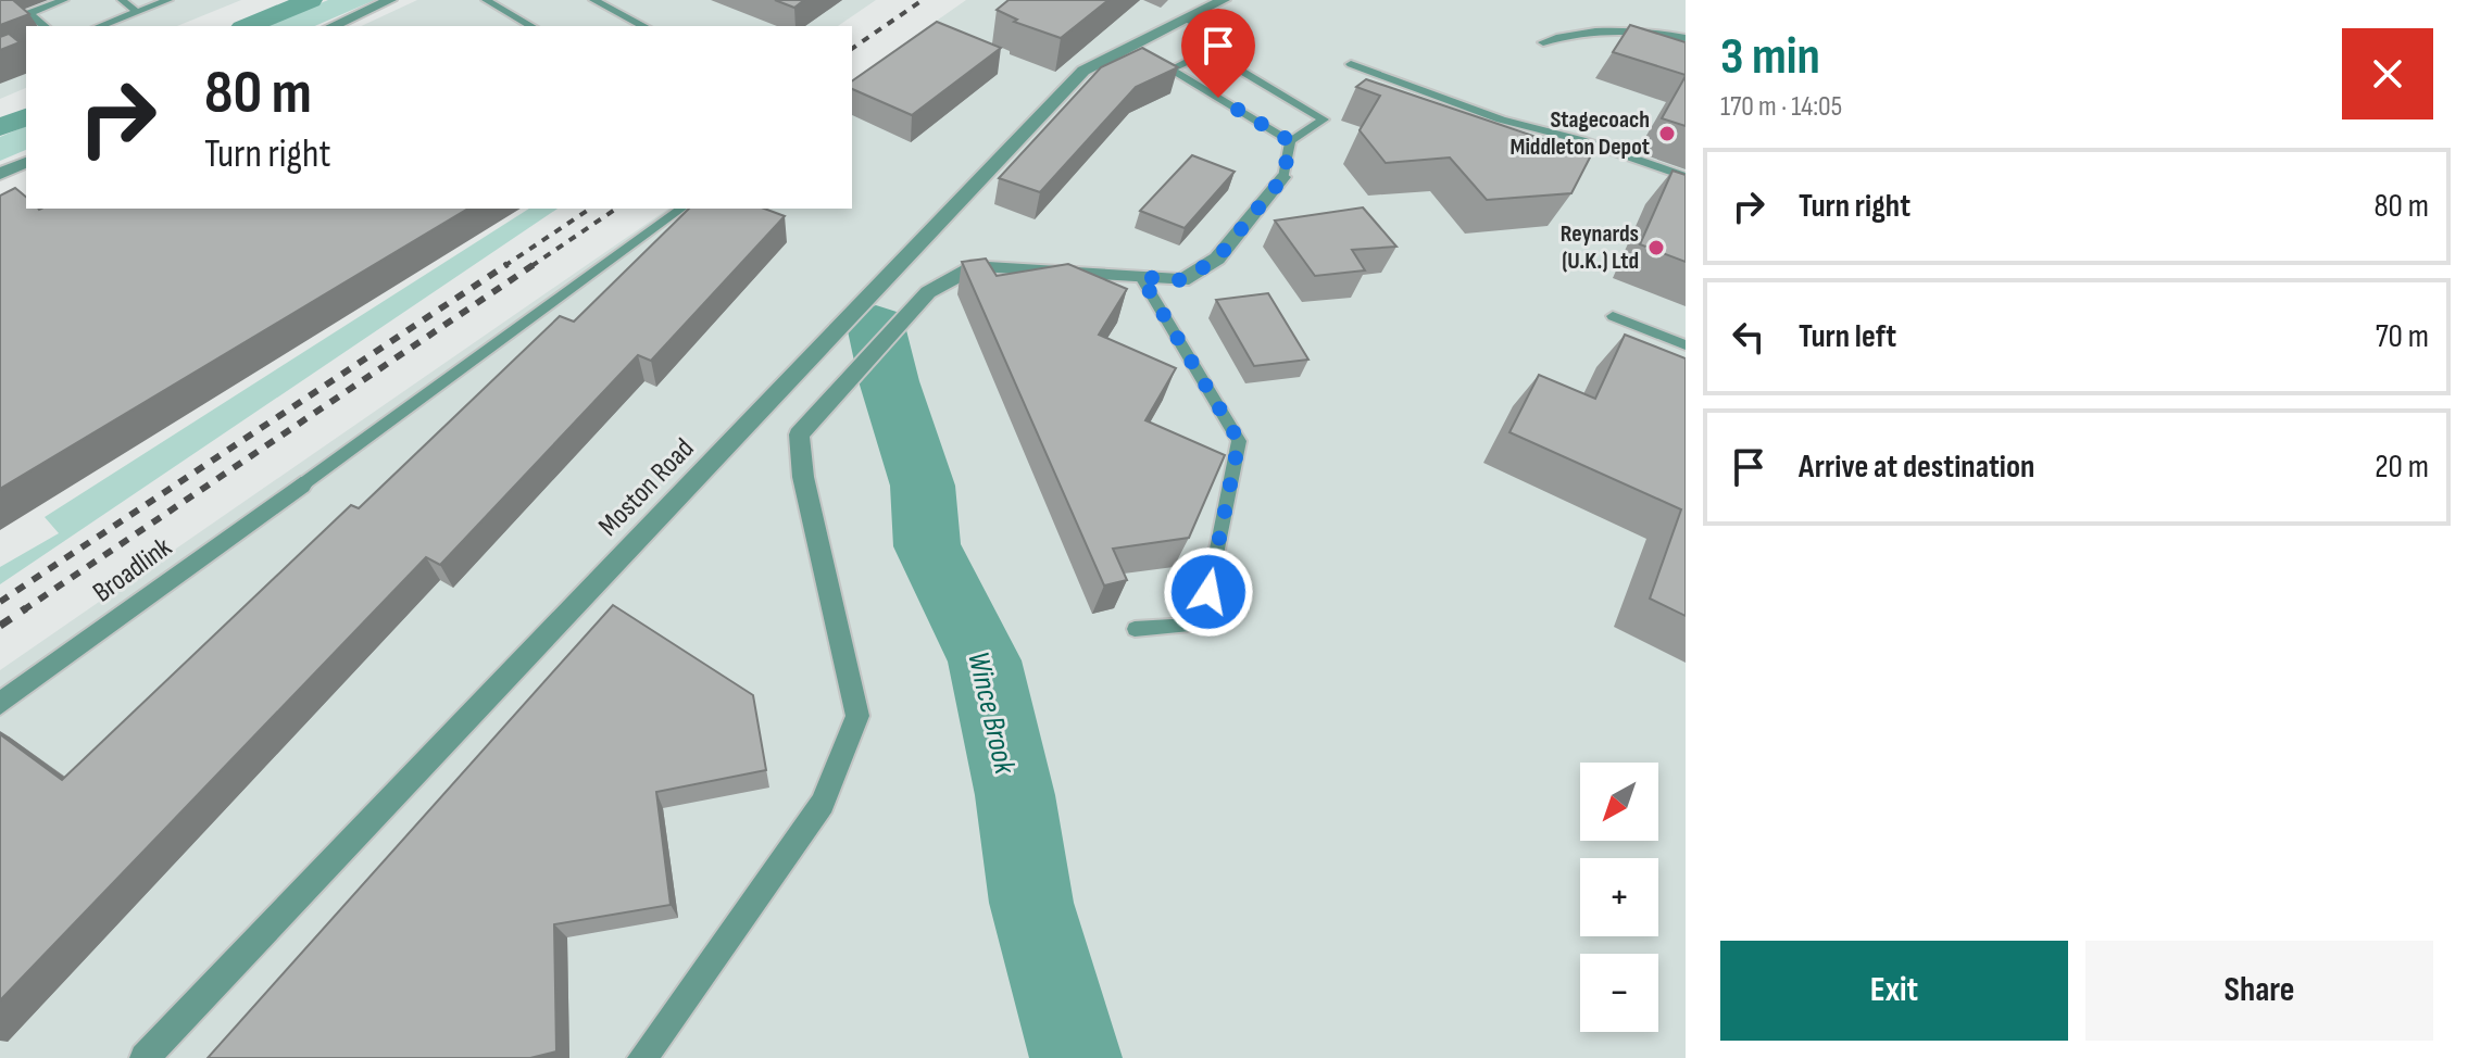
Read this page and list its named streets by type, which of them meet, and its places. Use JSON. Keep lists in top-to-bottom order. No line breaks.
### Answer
{"streets":{"street":["Moston Road","Broadlink"]},"water":["Wince Brook"],"places":["Stagecoach Middleton Depot","Reynards (U.K.) Ltd"],"north":"bottom left","page":{"heading":["3 min","170 m · 14:05"],"turn":["80 m","Turn right"],"list":[{"name":"Turn right","value":"80 m"},{"name":"Turn left","value":"70 m"},{"name":"Arrive at destination","value":"20 m"}],"map_buttons":["+","−"],"buttons":["Exit","Share"]}}
